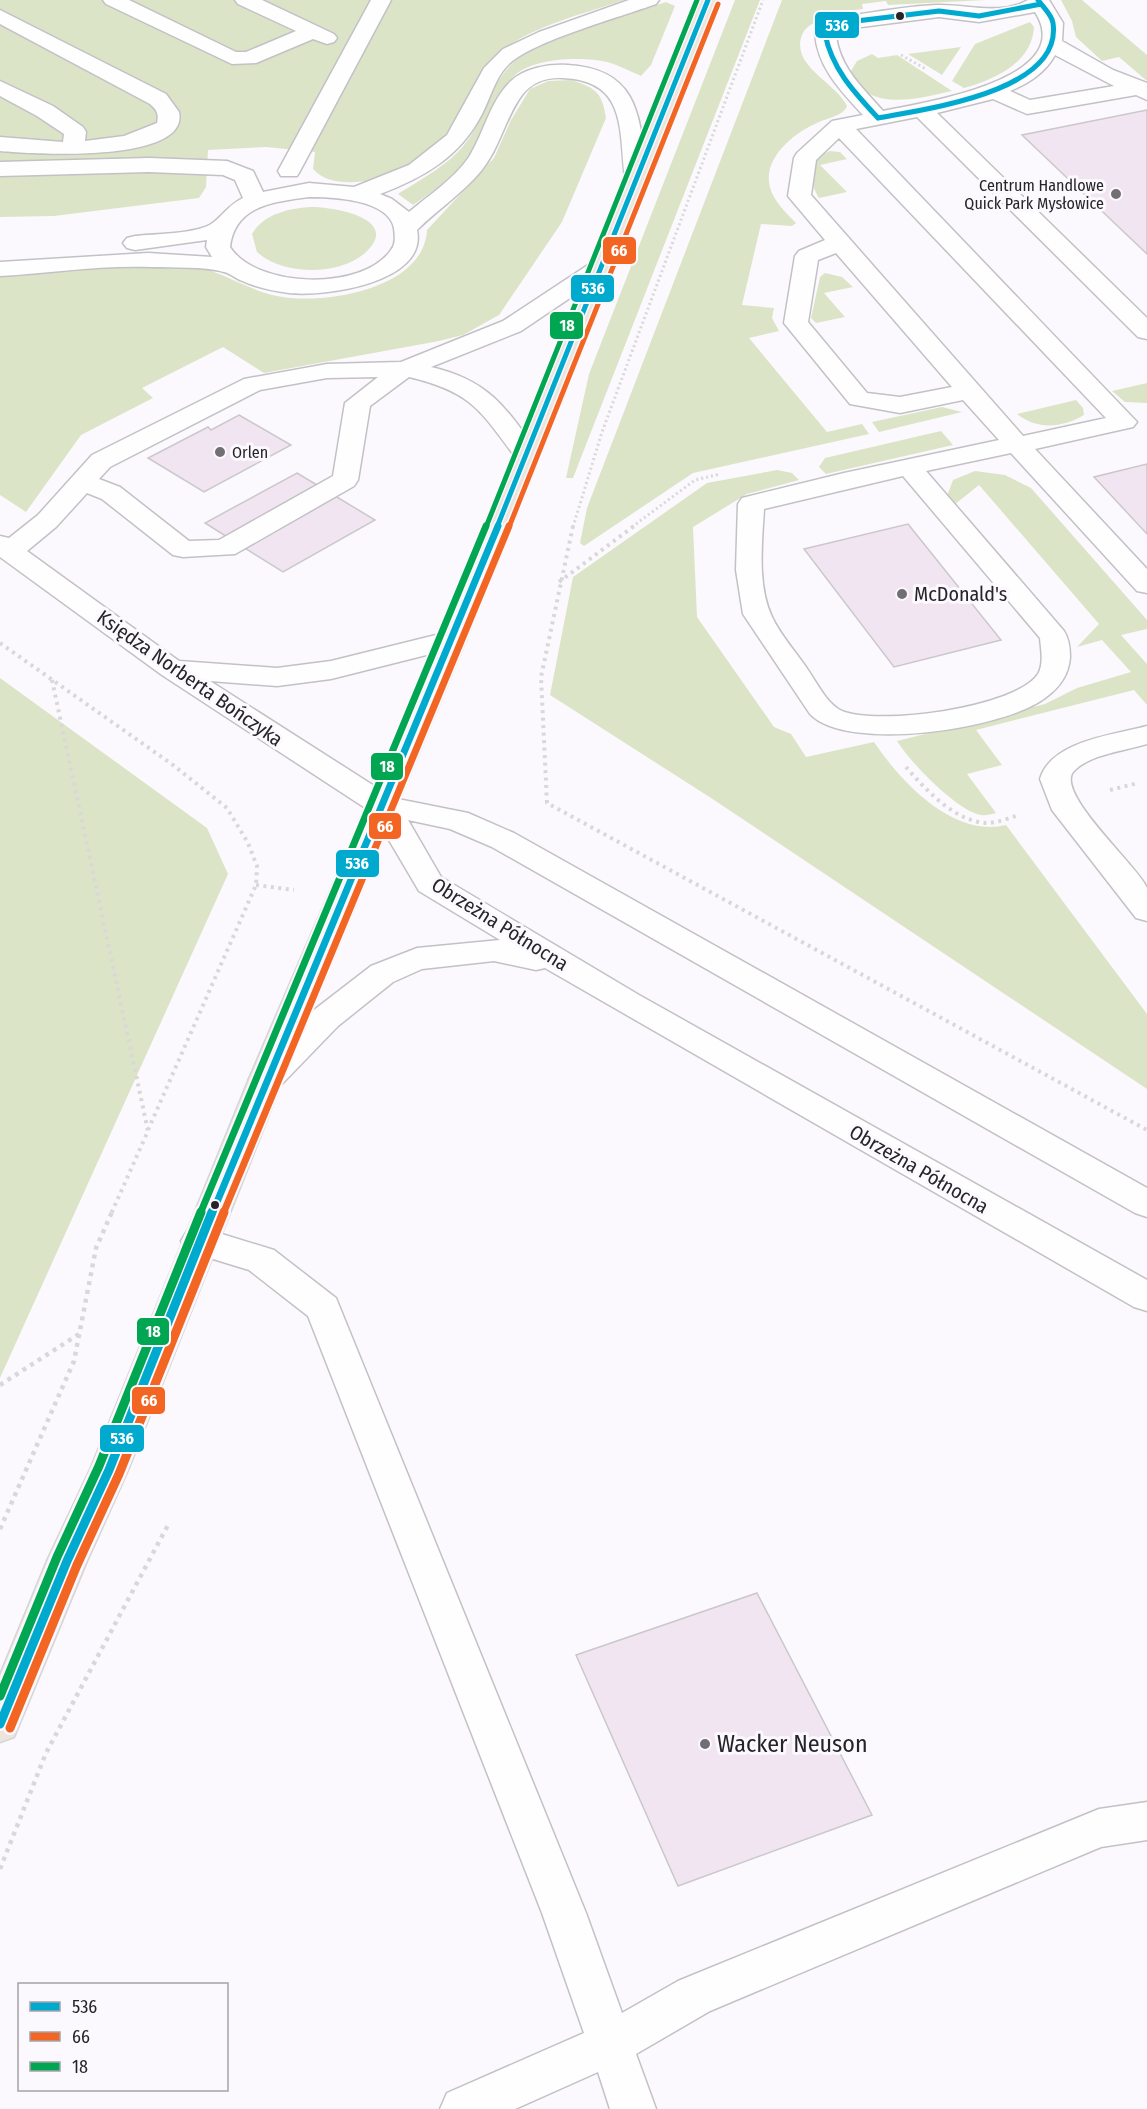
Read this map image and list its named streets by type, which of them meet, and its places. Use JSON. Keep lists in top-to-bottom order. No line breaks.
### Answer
{"streets":{"street":["Księdza Norberta Bończyka","Obrzeżna Północna"]},"crossings":[["Księdza Norberta Bończyka","Obrzeżna Północna"]],"places":["Centrum Handlowe Quick Park Mysłowice","Orlen","McDonald's","Wacker Neuson"],"lines":["transit line 536","transit line 18","transit line 66"],"legend":["536","66","18"]}
